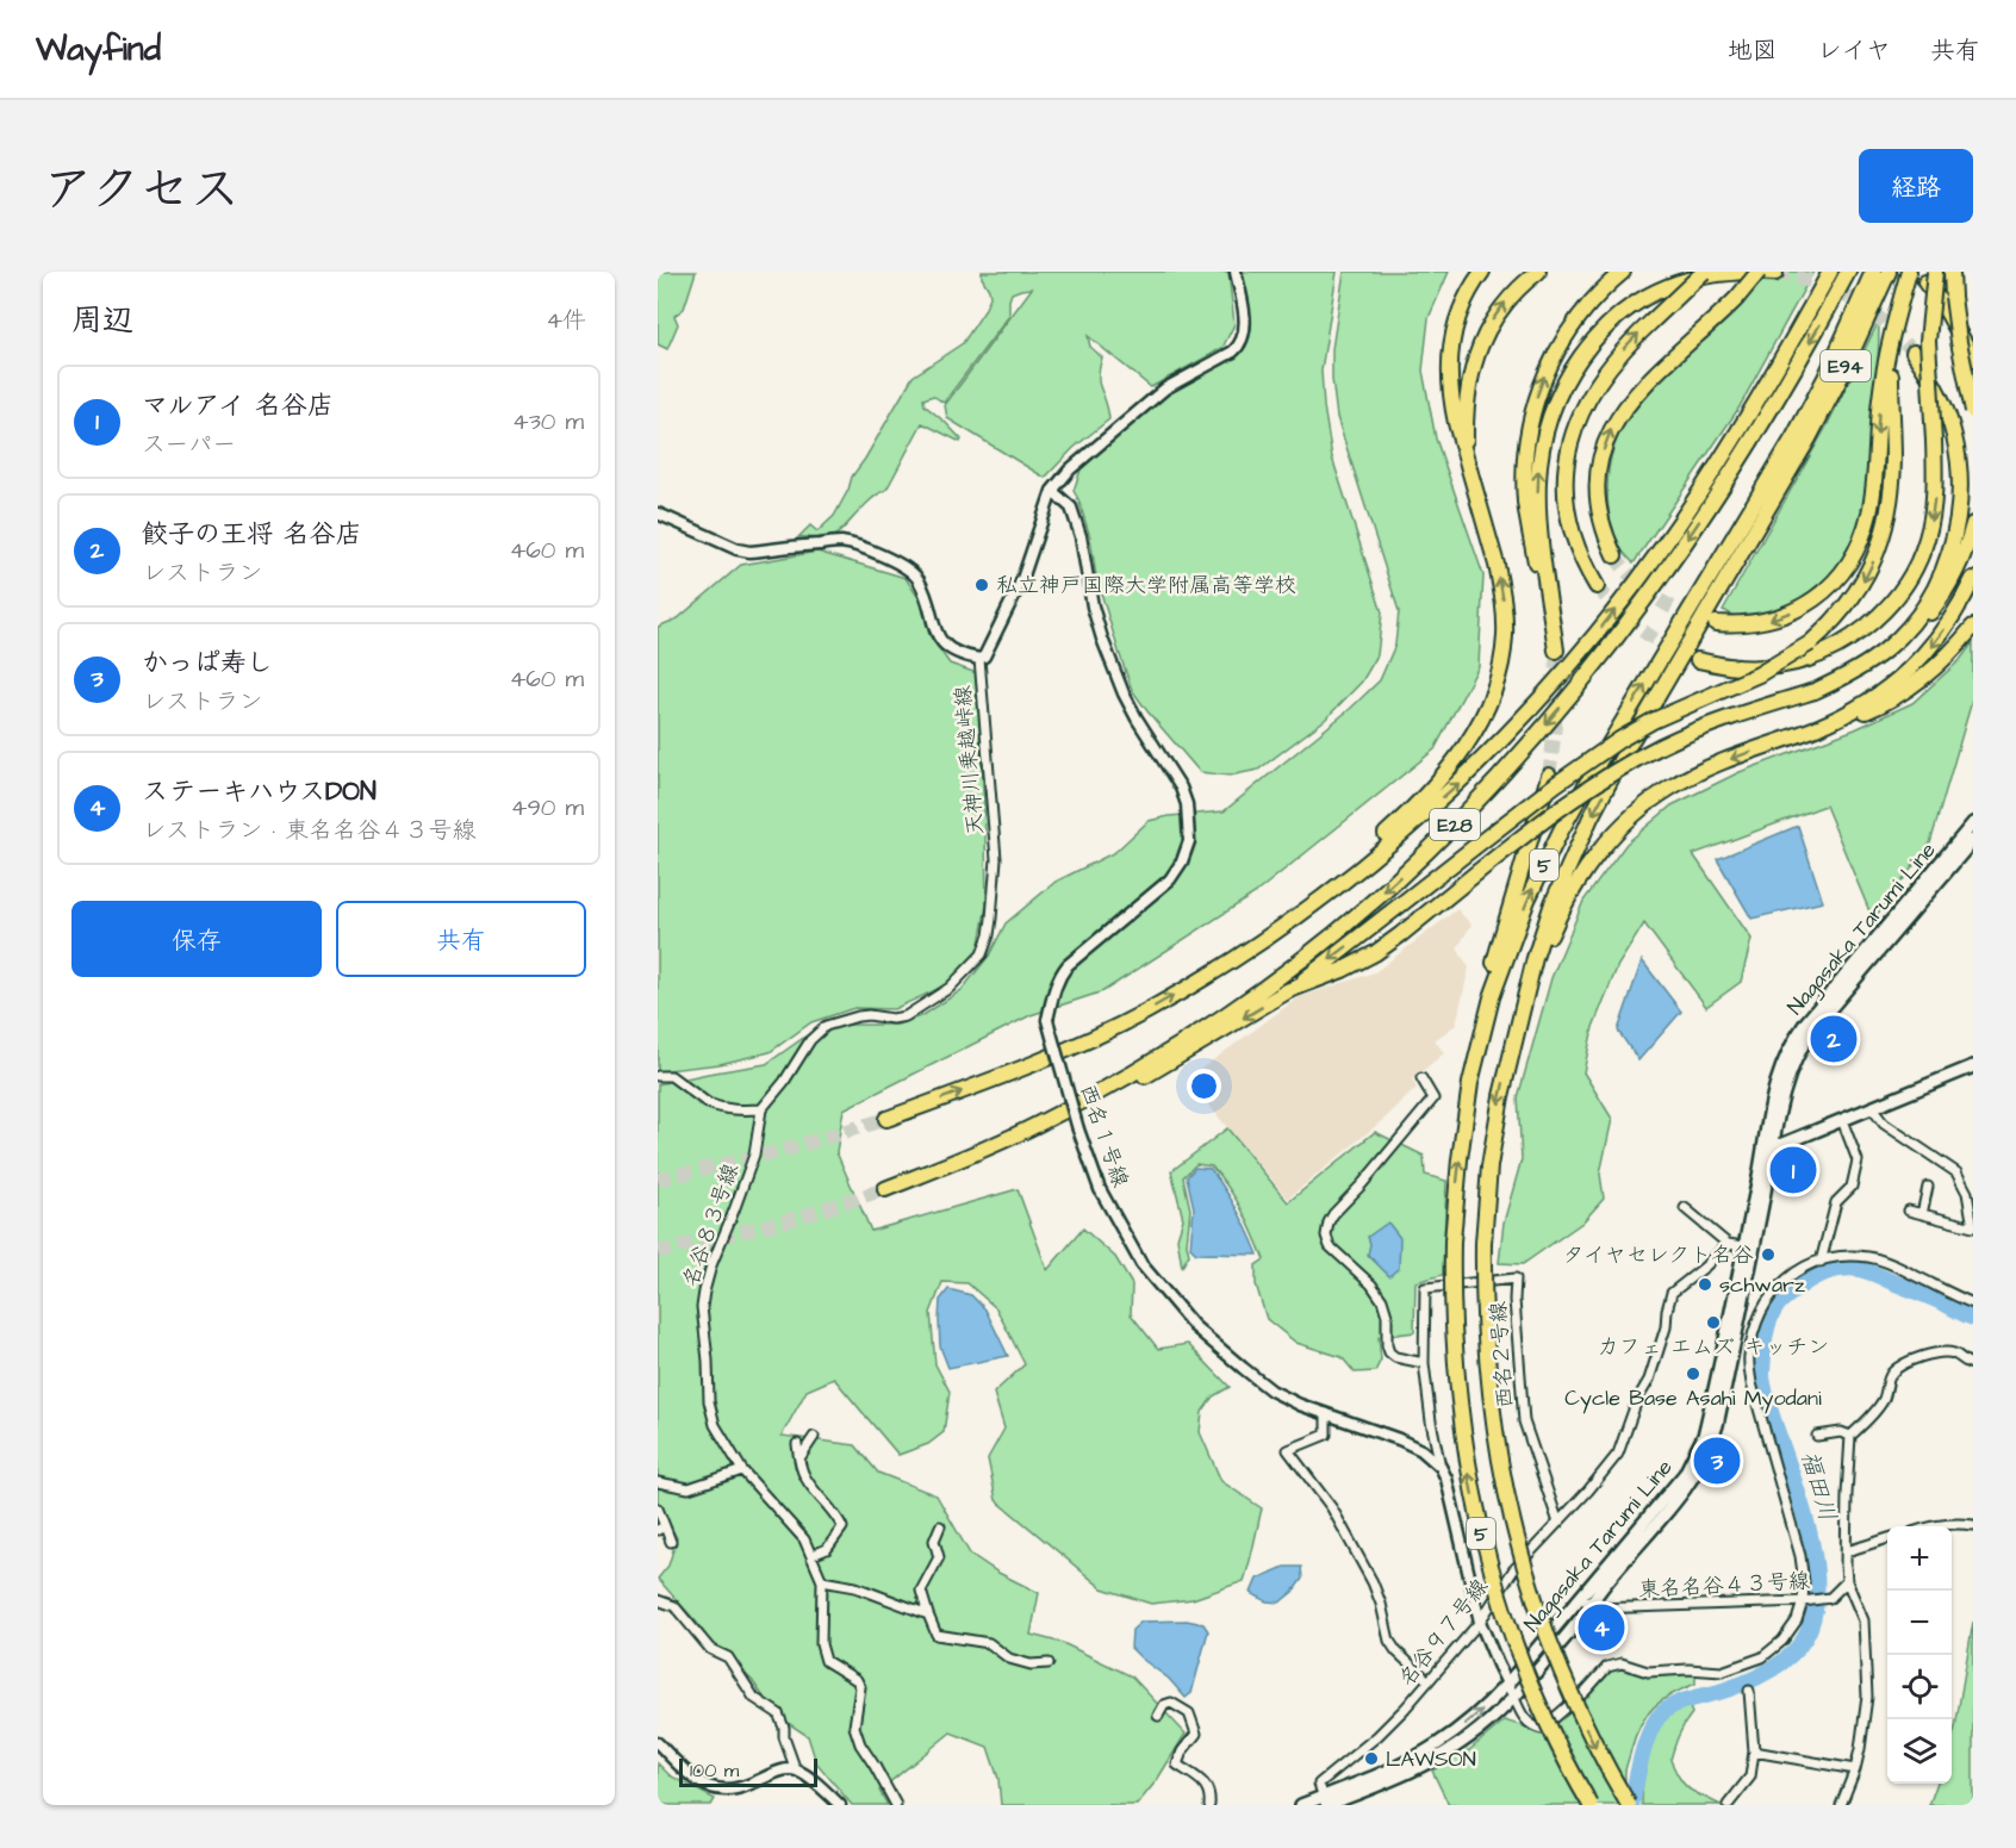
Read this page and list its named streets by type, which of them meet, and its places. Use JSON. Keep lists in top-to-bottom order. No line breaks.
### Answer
{"streets":{"highway":["E94","E28","5"],"main road":["Nagasaka Tarumi Line"],"street":["天神川乗越峠線","西名１号線","名谷８３号線","西名２号線","東名名谷４３号線","名谷９７号線"]},"crossings":[["E94","5"],["天神川乗越峠線","西名１号線"],["天神川乗越峠線","名谷８３号線"],["Nagasaka Tarumi Line","東名名谷４３号線"],["Nagasaka Tarumi Line","名谷９７号線"],["西名１号線","西名２号線"],["西名２号線","名谷９７号線"]],"water":["福田川"],"places":["私立神戸国際大学附属高等学校","タイヤセレクト名谷","schwarz","カフェ エムズ キッチン","Cycle Base Asahi Myodani","LAWSON"],"scale_bar":"100 m","page":{"header":"Wayfind","nav":["地図","レイヤ","共有"],"title":"アクセス","buttons":["経路",["保存","共有"]],"heading":["周辺","4件"],"list":[{"mark":"1","name":"マルアイ 名谷店","note":"スーパー","value":"430 m"},{"mark":"2","name":"餃子の王将 名谷店","note":"レストラン","value":"460 m"},{"mark":"3","name":"かっぱ寿し","note":"レストラン","value":"460 m"},{"mark":"4","name":"ステーキハウスDON","note":"レストラン · 東名名谷４３号線","value":"490 m"}],"pins":["2","1","3","4"],"map_buttons":["+","−"],"scale":"100 m"}}
